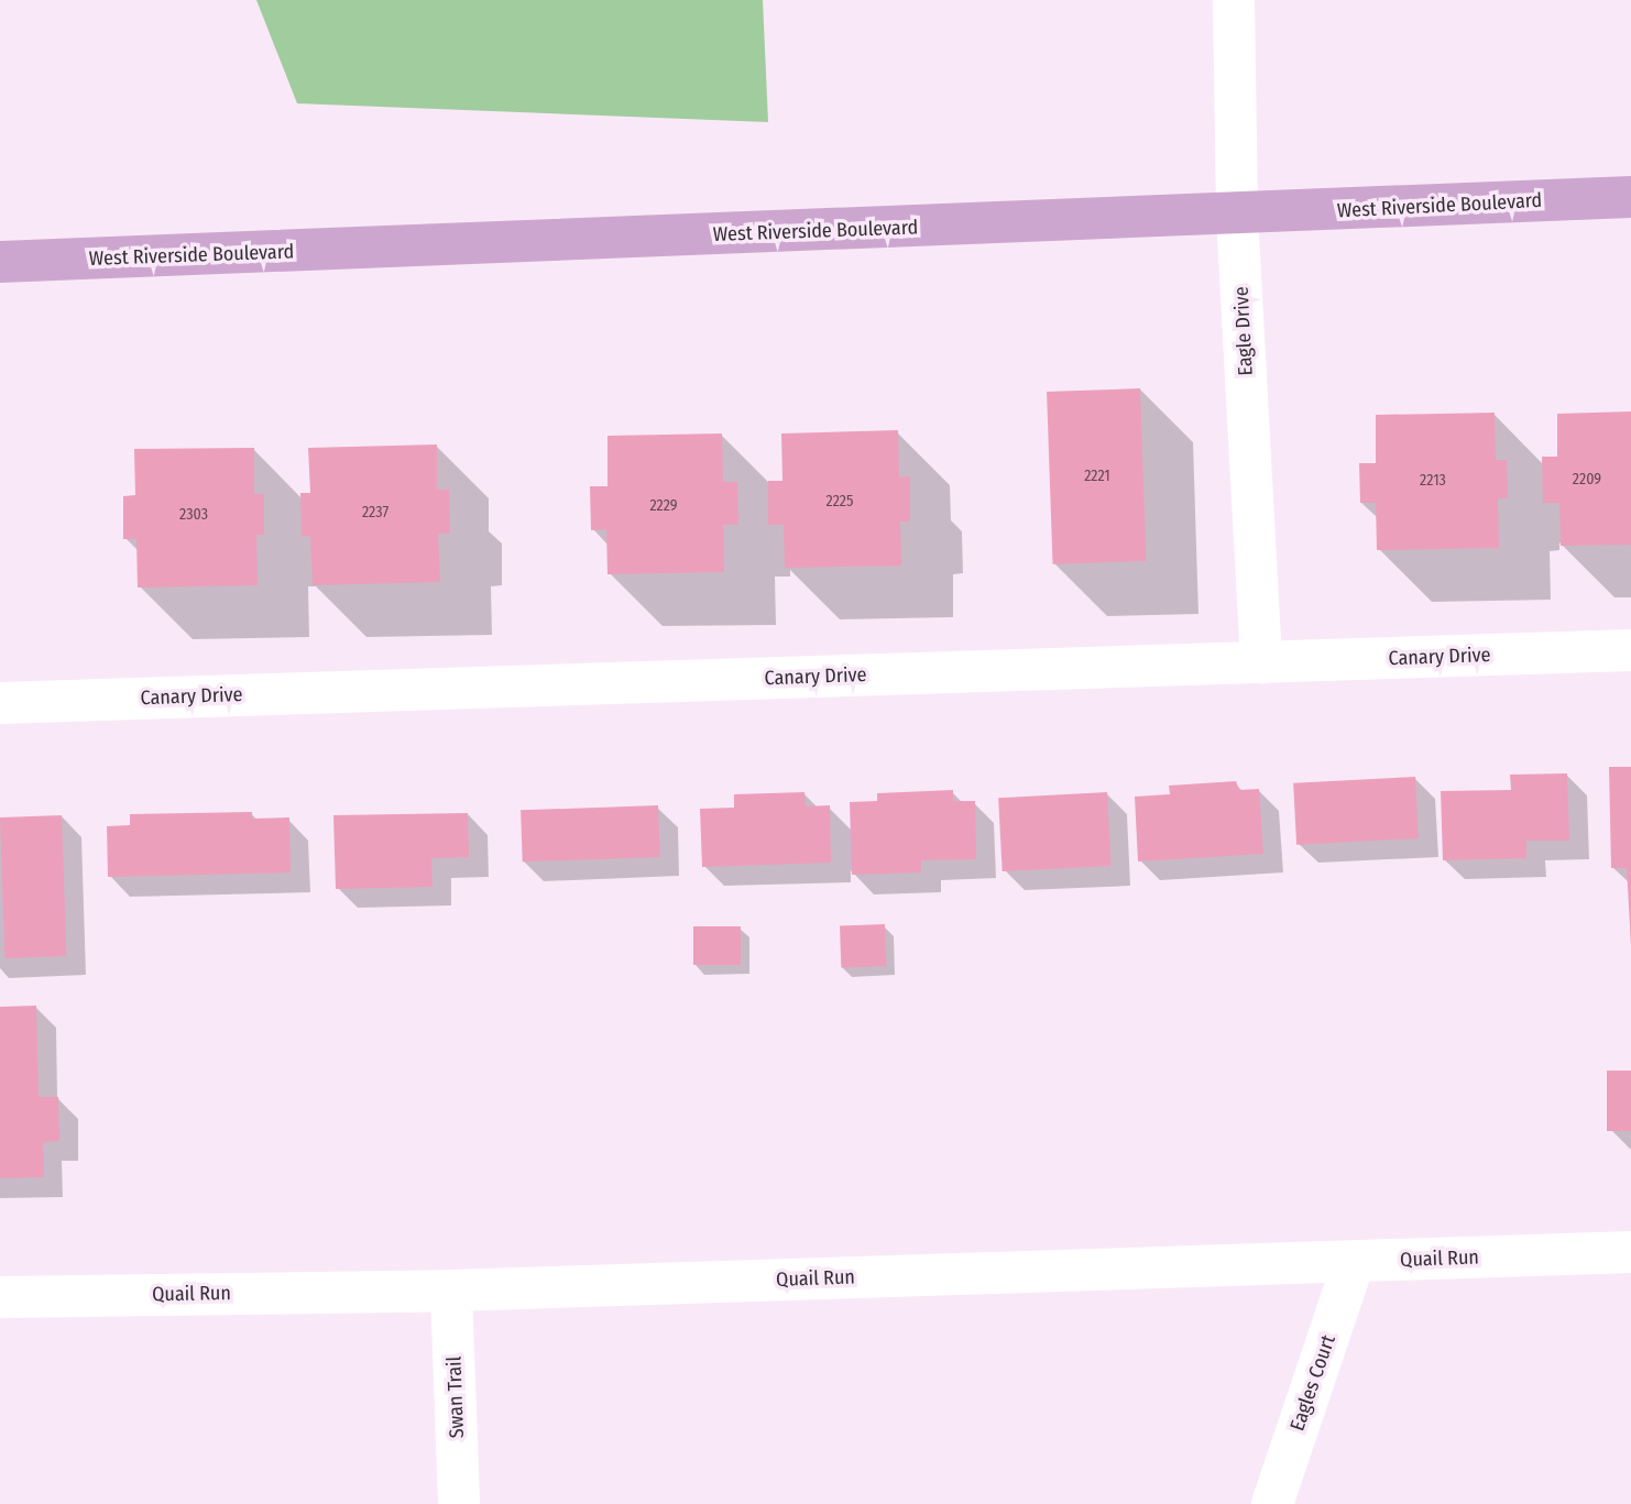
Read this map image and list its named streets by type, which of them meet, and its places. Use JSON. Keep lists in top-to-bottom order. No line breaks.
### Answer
{"streets":{"main road":["West Riverside Boulevard"],"street":["Eagle Drive","Canary Drive","Quail Run","Eagles Court","Swan Trail"]},"crossings":[["West Riverside Boulevard","Eagle Drive"],["Eagle Drive","Canary Drive"],["Quail Run","Eagles Court"],["Quail Run","Swan Trail"]],"house_numbers":["2221","2209","2213","2225","2229","2237","2303"]}
